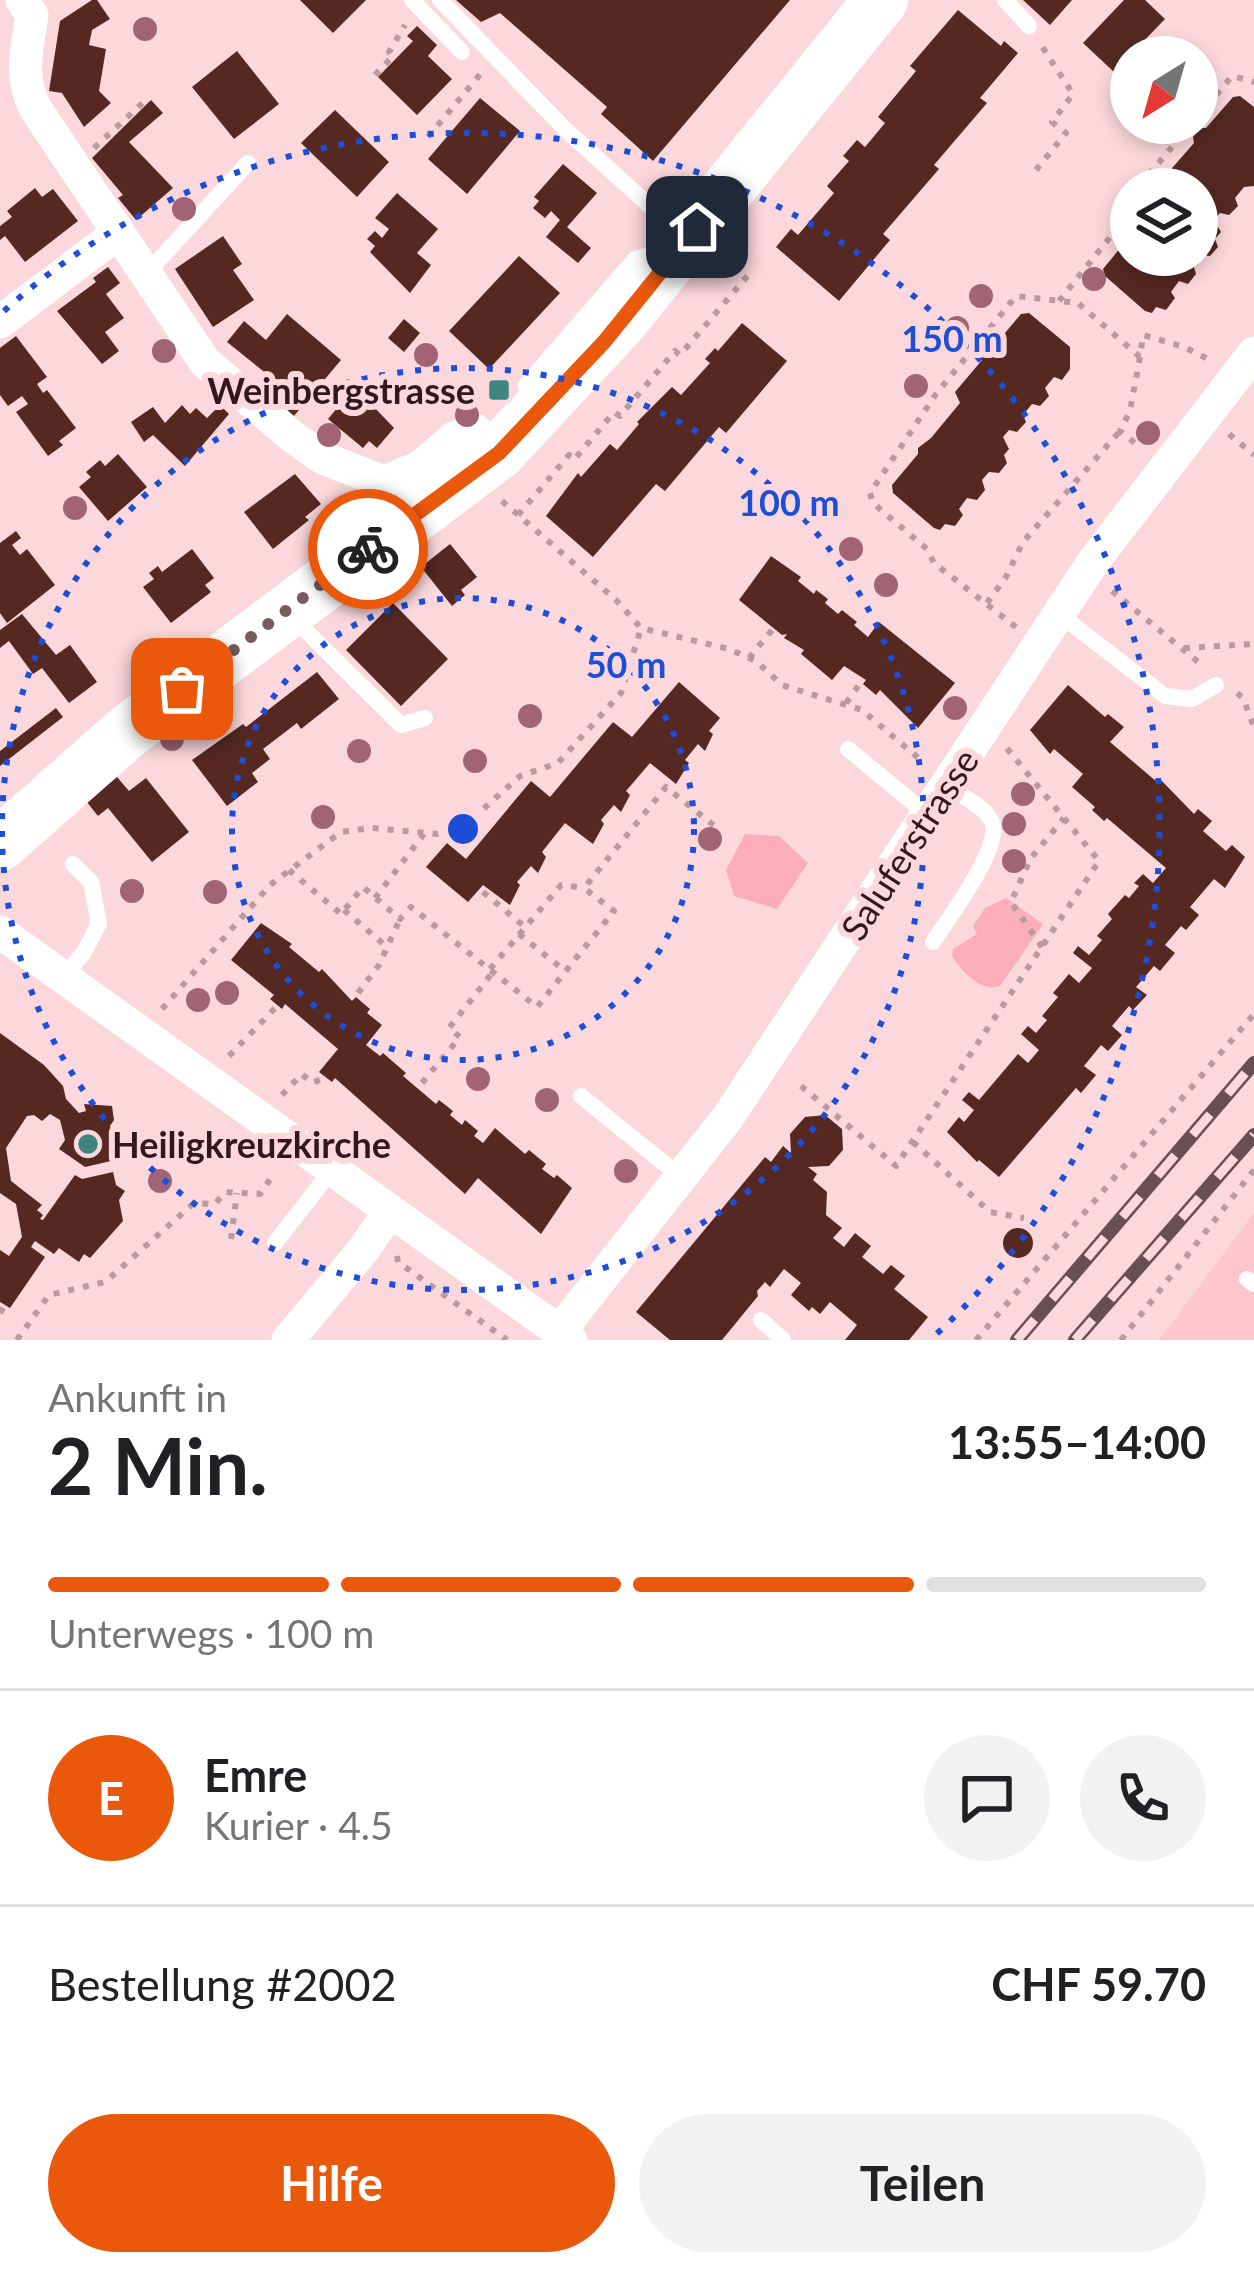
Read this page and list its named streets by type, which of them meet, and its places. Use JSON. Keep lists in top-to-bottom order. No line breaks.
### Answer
{"streets":{"street":["Saluferstrasse"]},"places":{"transit":["Weinbergstrasse"],"other":["Heiligkreuzkirche"]},"north":"bottom left","page":{"heading":["2 Min.","Ankunft in","13:55–14:00"],"panel":["Emre","Kurier · 4.5","Bestellung #2002","CHF 59.70"],"bar":"Unterwegs · 100 m","round":"E","buttons":["Hilfe","Teilen"]},"rings":["150 m","100 m","50 m"]}
